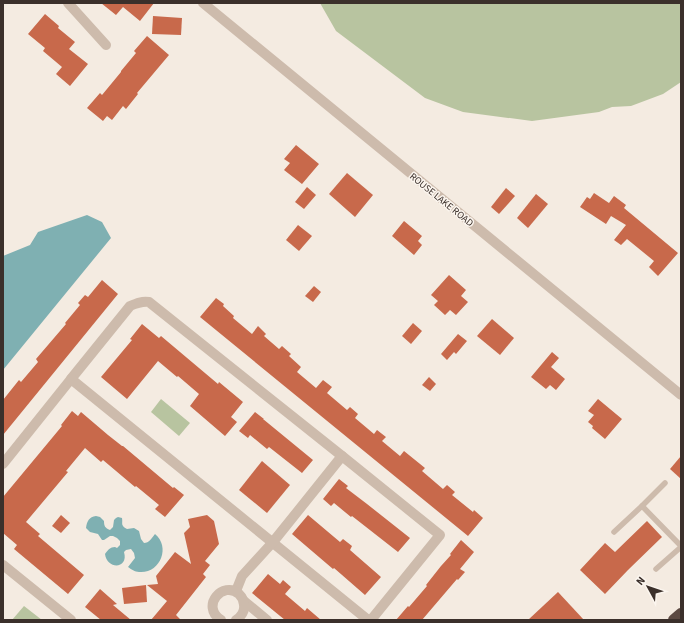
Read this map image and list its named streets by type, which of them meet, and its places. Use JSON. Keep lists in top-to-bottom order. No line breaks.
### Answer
{"streets":{"street":["ROUSE LAKE ROAD"]},"north":"top left"}
